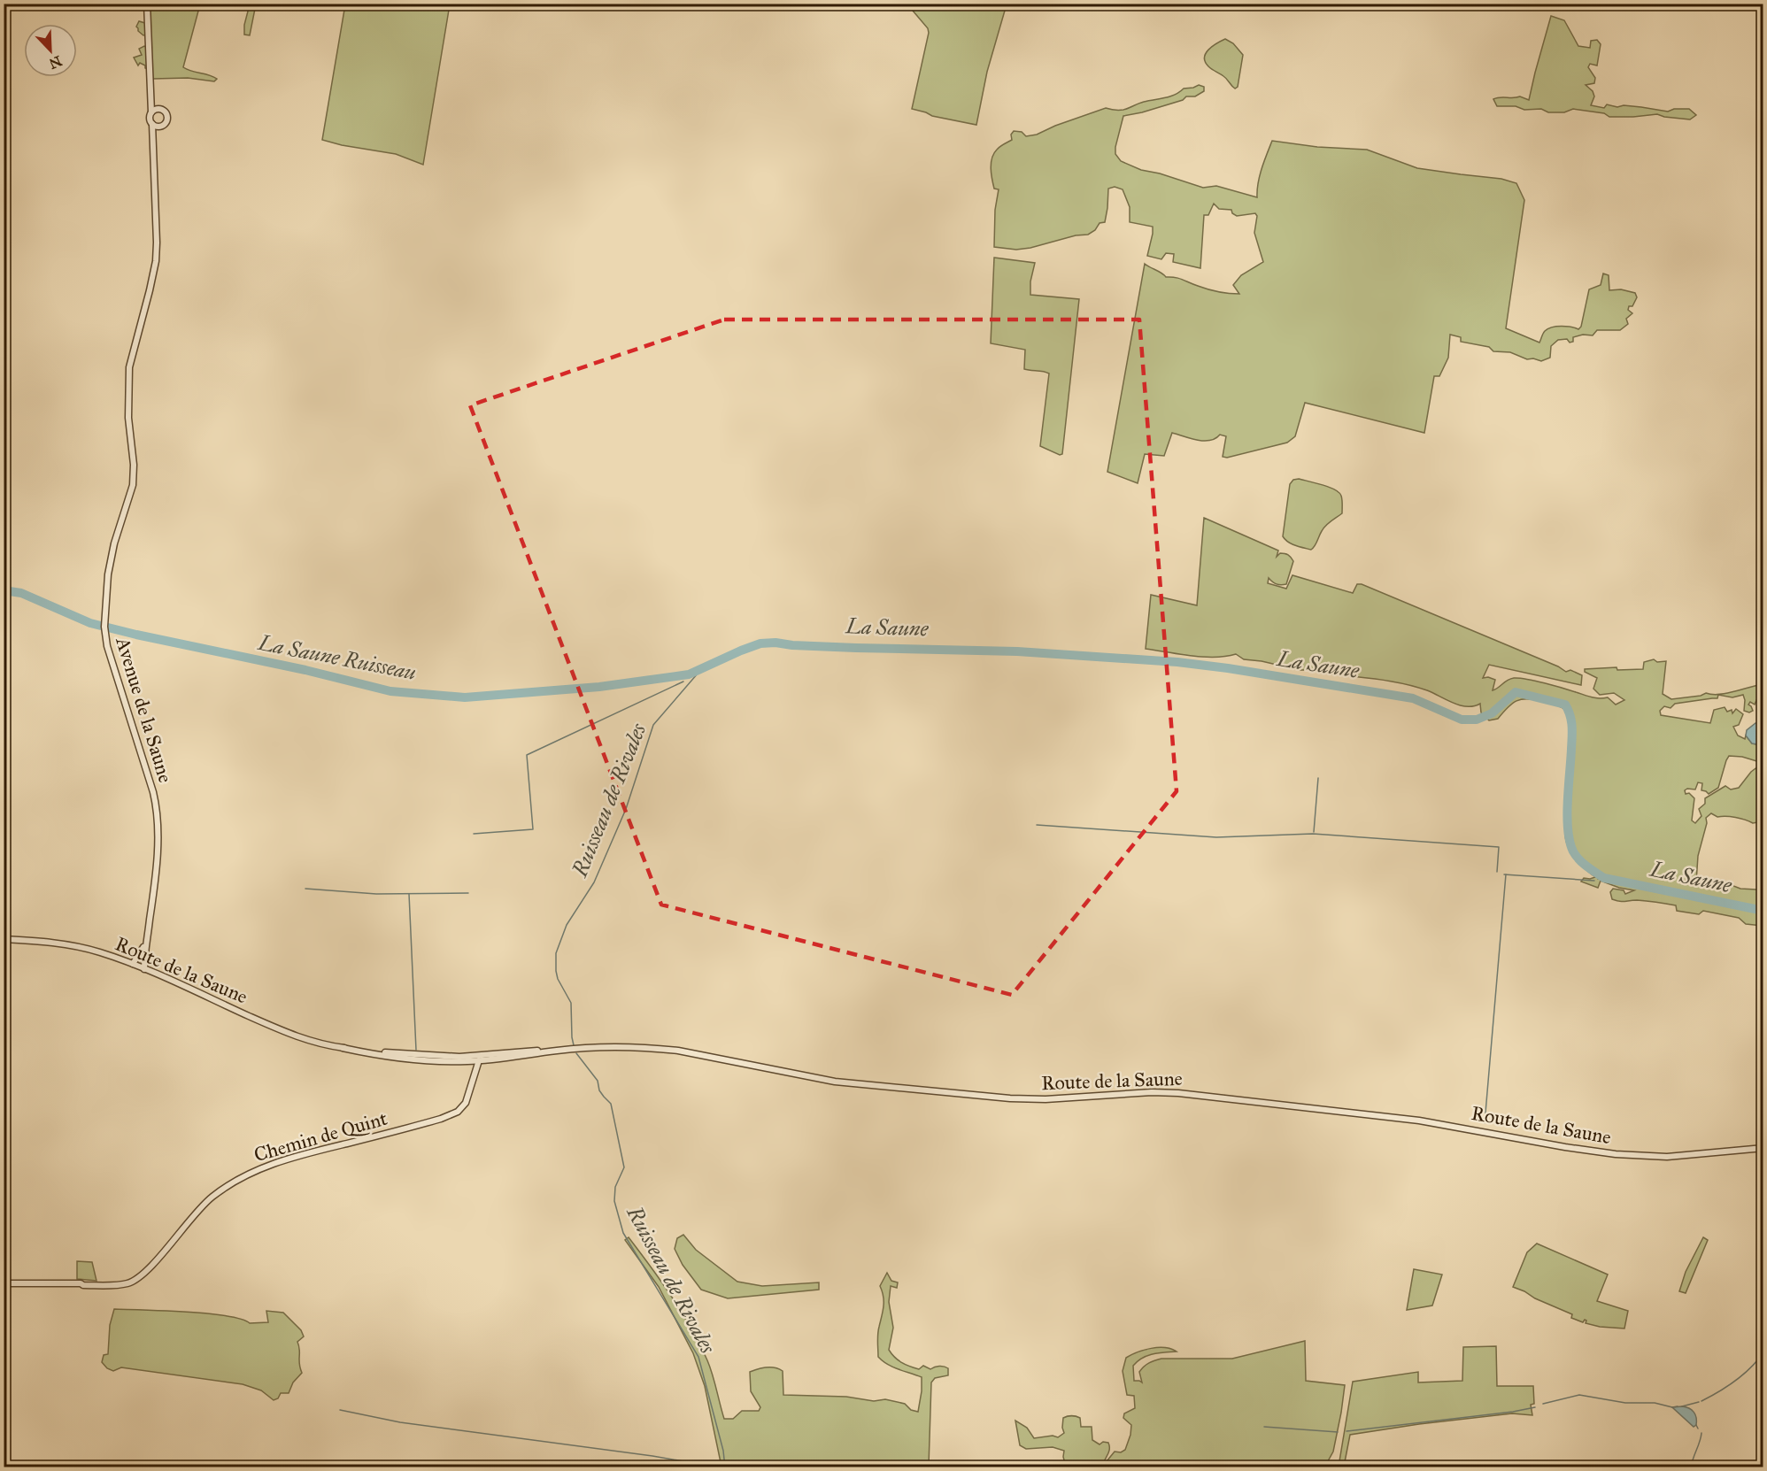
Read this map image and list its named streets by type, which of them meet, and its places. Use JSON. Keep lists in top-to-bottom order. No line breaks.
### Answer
{"streets":{"street":["Avenue de la Saune","Route de la Saune","Chemin de Quint"]},"crossings":[["Avenue de la Saune","Route de la Saune"],["Route de la Saune","Chemin de Quint"]],"water":["La Saune","La Saune Ruisseau","Ruisseau de Rivales"],"north":"bottom right"}
